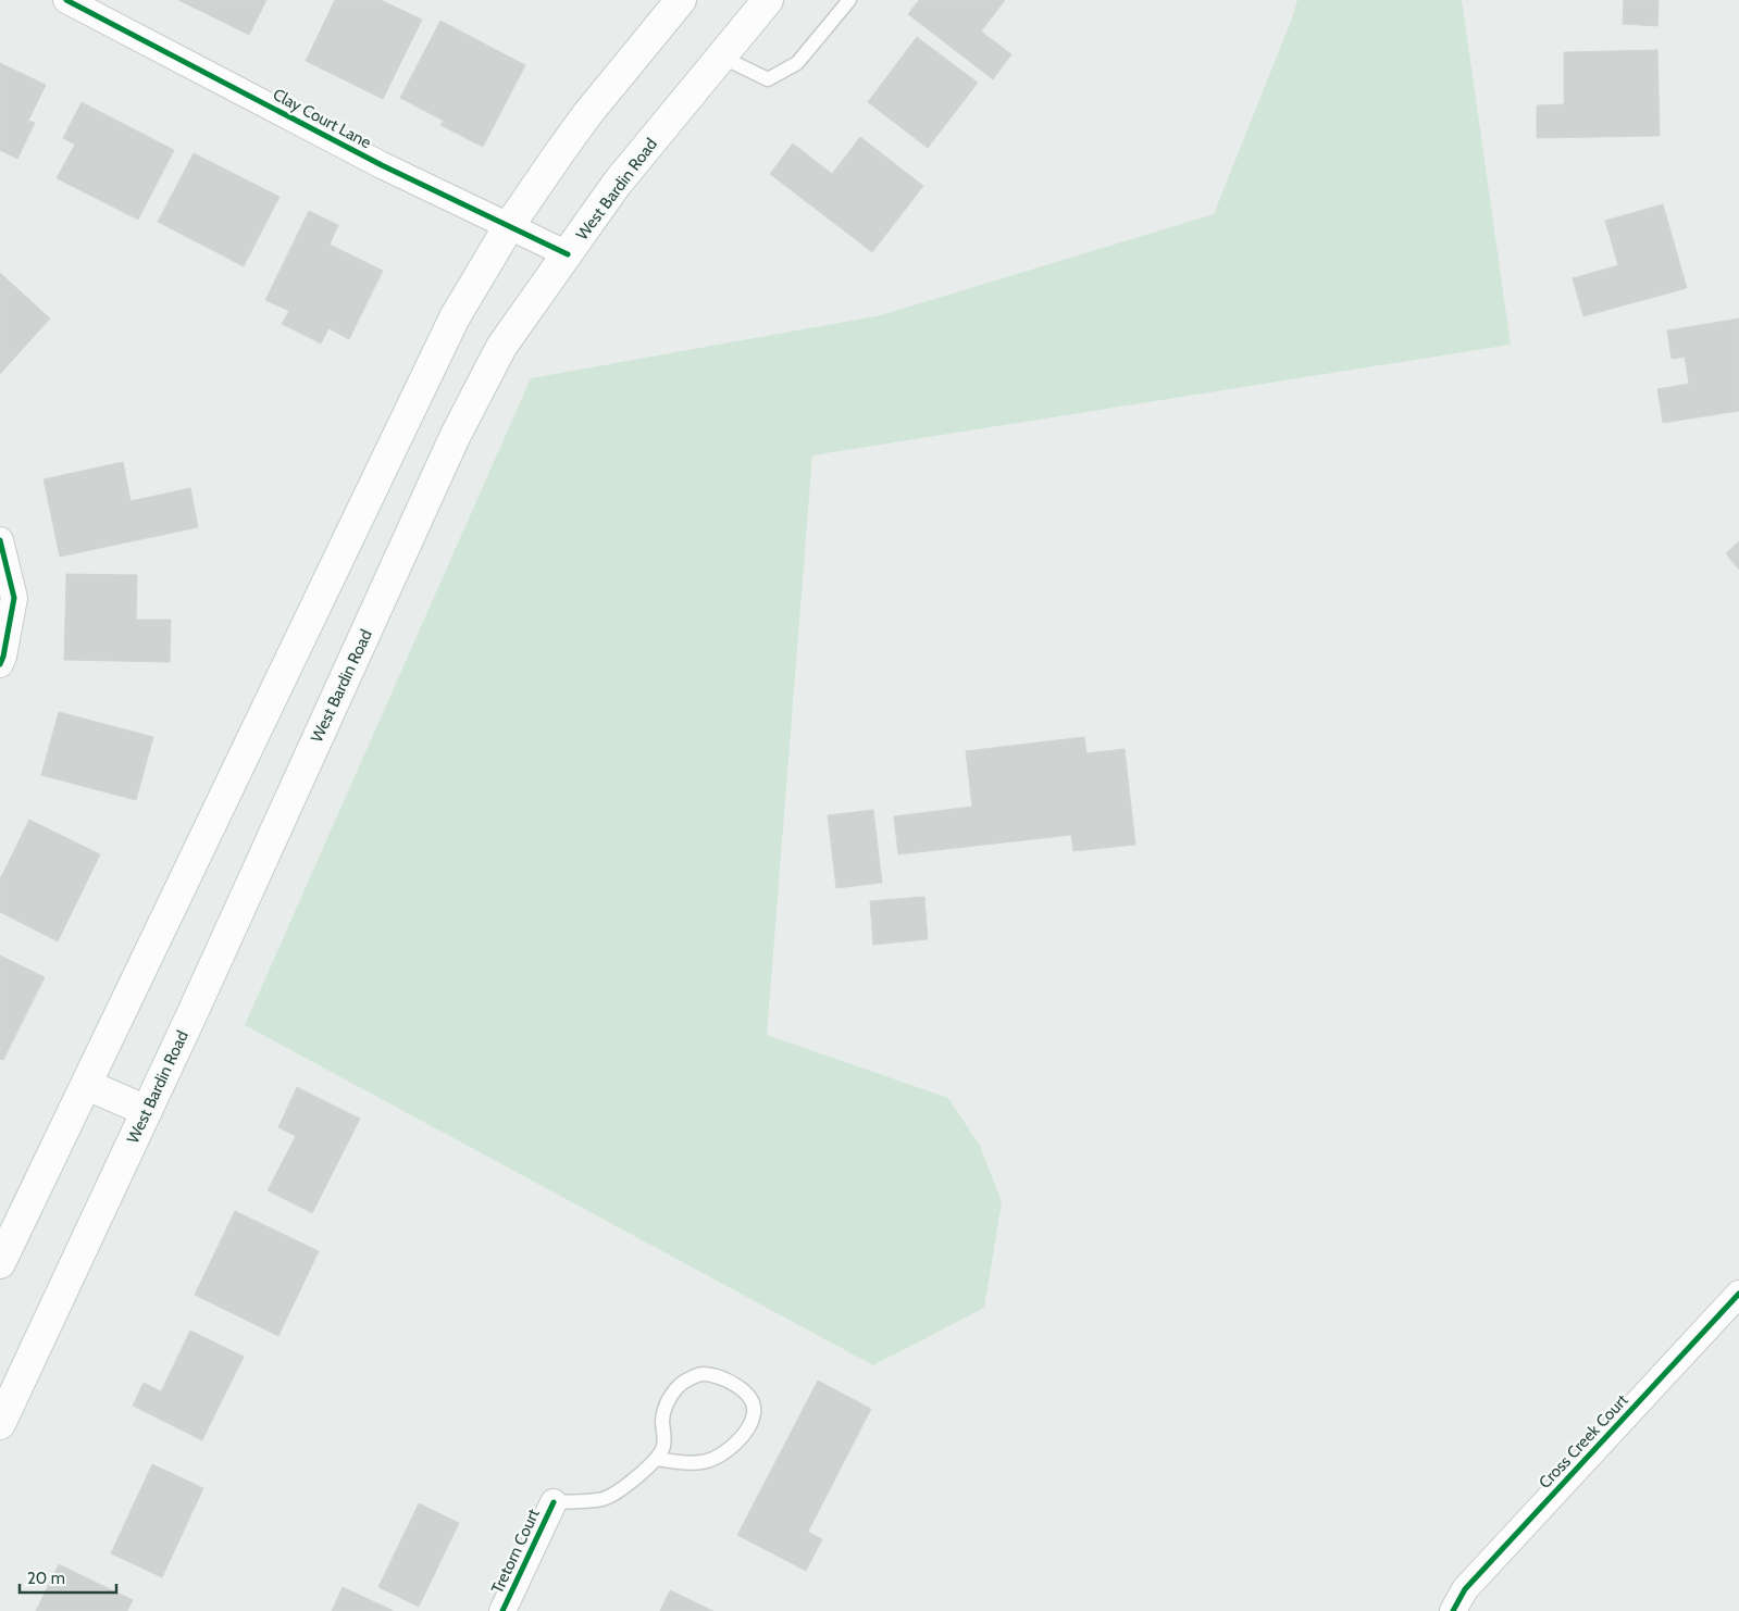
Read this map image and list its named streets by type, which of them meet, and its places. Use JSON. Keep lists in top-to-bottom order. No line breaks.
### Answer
{"streets":{"main road":["West Bardin Road"],"street":["Clay Court Lane","Cross Creek Court","Tretorn Court"]},"crossings":[["Clay Court Lane","West Bardin Road"]],"scale_bar":"20 m"}
